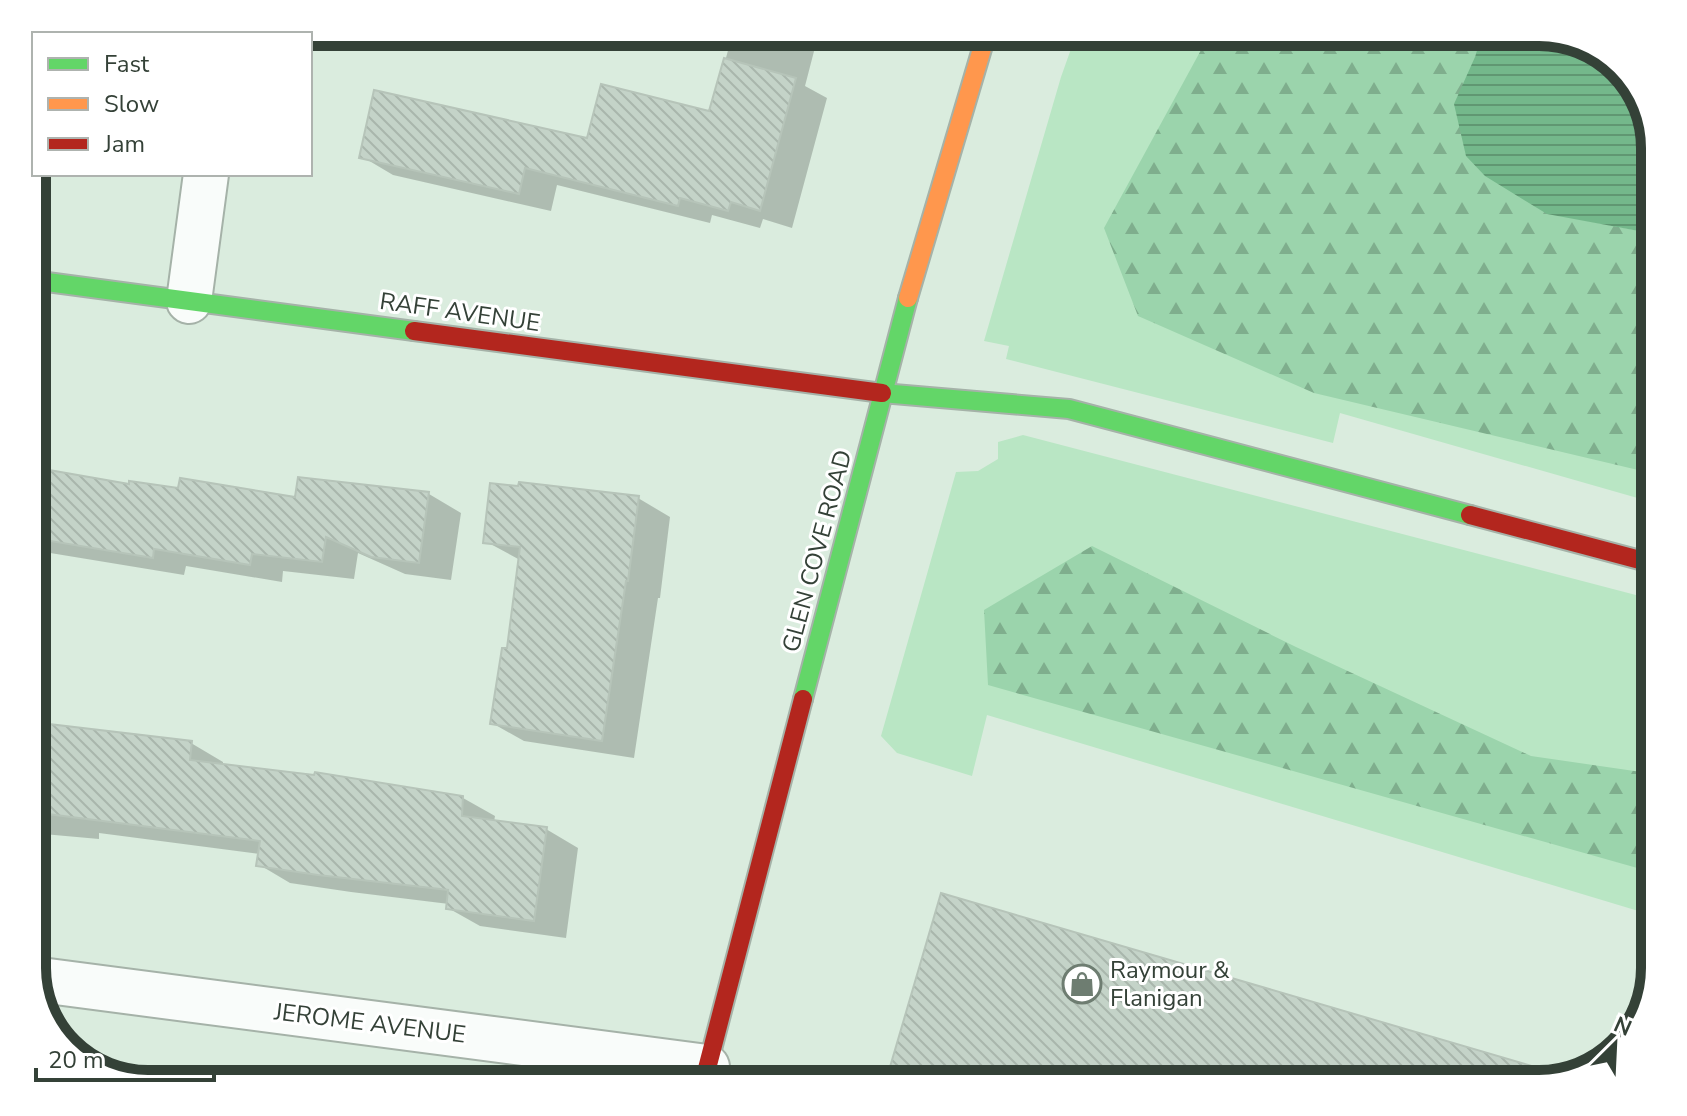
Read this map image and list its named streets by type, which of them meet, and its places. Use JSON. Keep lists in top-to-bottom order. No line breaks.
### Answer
{"streets":{"main road":["RAFF AVENUE","GLEN COVE ROAD"],"street":["JEROME AVENUE"]},"crossings":[["RAFF AVENUE","GLEN COVE ROAD"]],"places":{"shop":["Raymour & Flanigan"]},"legend":["Fast","Slow","Jam"],"scale_bar":"20 m","north":"top right"}
